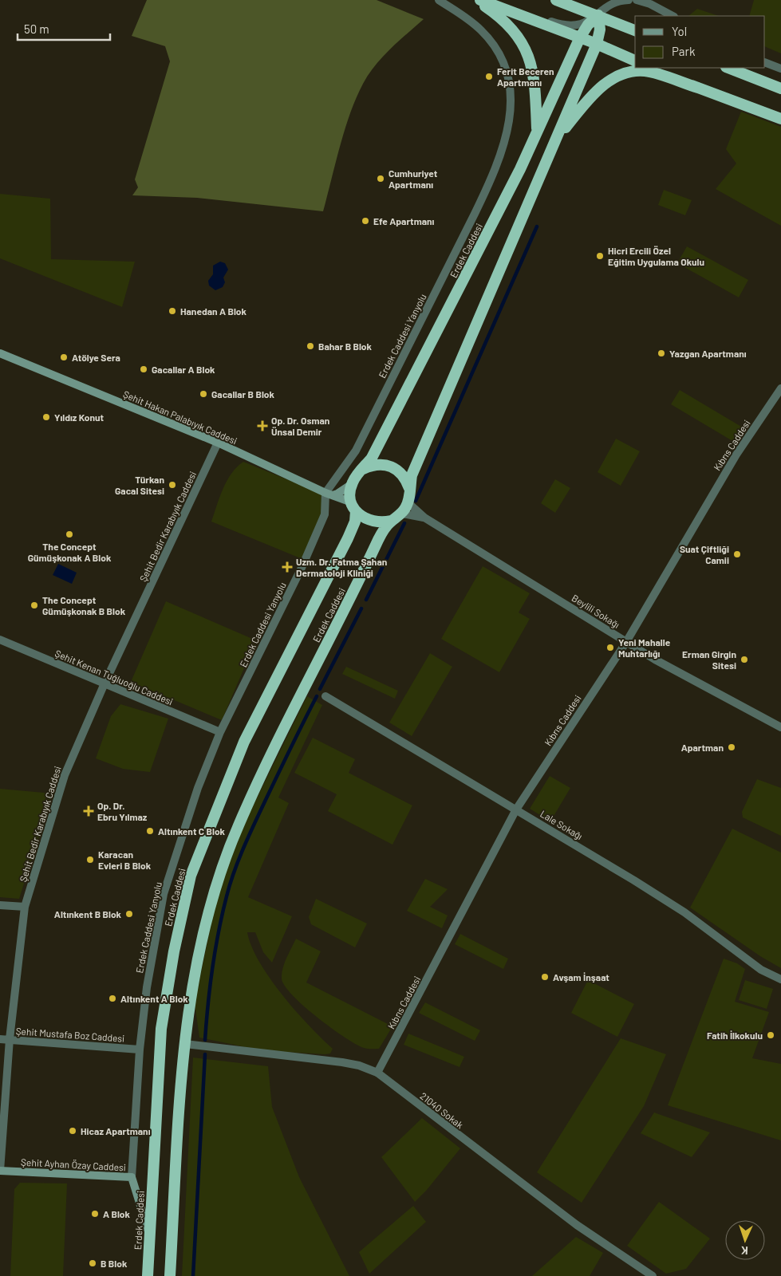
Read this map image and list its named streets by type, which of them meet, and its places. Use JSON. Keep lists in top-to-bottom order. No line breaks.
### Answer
{"streets":{"highway":["Erdek Caddesi"],"main road":["Şehit Hakan Palabıyık Caddesi","Şehit Ayhan Özay Caddesi"],"street":["Erdek Caddesi Yanyolu","Kıbrıs Caddesi","Şehit Bedir Karabıyık Caddesi","Beylili Sokağı","Şehit Kenan Tuğluoğlu Caddesi","Lale Sokağı","Şehit Mustafa Boz Caddesi","21040 Sokak"]},"crossings":[["Erdek Caddesi","Şehit Hakan Palabıyık Caddesi"],["Erdek Caddesi","Beylili Sokağı"],["Erdek Caddesi","21040 Sokak"],["Erdek Caddesi","Şehit Ayhan Özay Caddesi"],["Erdek Caddesi Yanyolu","Şehit Hakan Palabıyık Caddesi"],["Erdek Caddesi Yanyolu","Şehit Kenan Tuğluoğlu Caddesi"],["Erdek Caddesi Yanyolu","Şehit Mustafa Boz Caddesi"],["Erdek Caddesi Yanyolu","Şehit Ayhan Özay Caddesi"],["Şehit Hakan Palabıyık Caddesi","Şehit Bedir Karabıyık Caddesi"],["Şehit Hakan Palabıyık Caddesi","Beylili Sokağı"],["Kıbrıs Caddesi","Beylili Sokağı"],["Kıbrıs Caddesi","Lale Sokağı"],["Kıbrıs Caddesi","21040 Sokak"],["Şehit Bedir Karabıyık Caddesi","Şehit Kenan Tuğluoğlu Caddesi"],["Şehit Bedir Karabıyık Caddesi","Şehit Mustafa Boz Caddesi"],["Şehit Bedir Karabıyık Caddesi","Şehit Ayhan Özay Caddesi"]],"places":{"other":["Ferit Beceren Apartmanı","Cumhuriyet Apartmanı","Efe Apartmanı","Hicri Ercili Özel Eğitim Uygulama Okulu","Hanedan A Blok","Bahar B Blok","Yazgan Apartmanı","Atölye Sera","Gacallar A Blok","Gacallar B Blok","Yıldız Konut","Türkan Gacal Sitesi","The Concept Gümüşkonak A Blok","Suat Çiftliği Camii","The Concept Gümüşkonak B Blok","Yeni Mahalle Muhtarlığı","Erman Girgin Sitesi","Apartman","Altınkent C Blok","Karacan Evleri B Blok","Altınkent B Blok","Avşam İnşaat","Altınkent A Blok","Fatih İlkokulu","Hicaz Apartmanı","A Blok","B Blok"],"health":["Op. Dr. Osman Ünsal Demir","Uzm. Dr. Fatma Şahan Dermatoloji Kliniği","Op. Dr. Ebru Yılmaz"]},"legend":["Yol","Park"],"scale_bar":"50 m","north":"bottom"}
